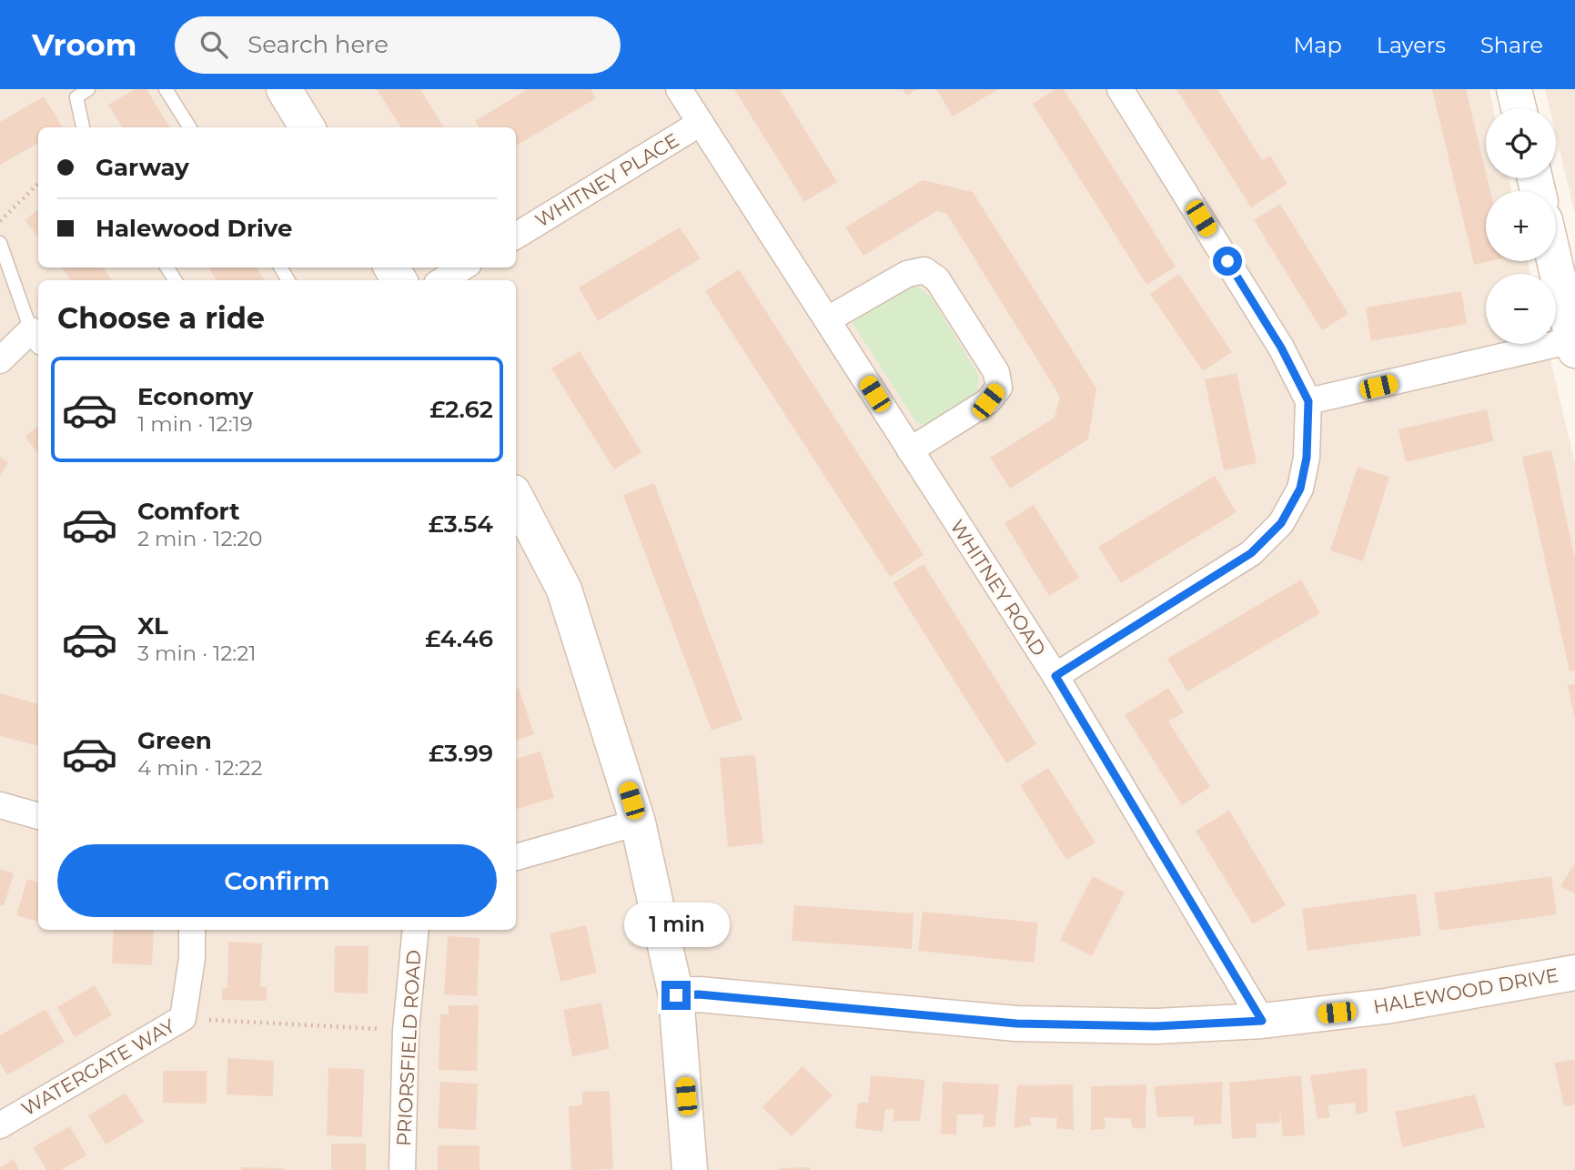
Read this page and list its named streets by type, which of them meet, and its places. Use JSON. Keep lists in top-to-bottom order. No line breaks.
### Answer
{"streets":{"street":["WHITNEY PLACE","WHITNEY ROAD","HALEWOOD DRIVE","PRIORSFIELD ROAD","WATERGATE WAY"]},"crossings":[["WHITNEY PLACE","WHITNEY ROAD"],["WHITNEY ROAD","HALEWOOD DRIVE"]],"page":{"header":"Vroom","search":"Search here","nav":["Map","Layers","Share"],"map_buttons":["+","−"],"banner":["Garway","Halewood Drive"],"heading":"Choose a ride","list":[{"name":"Economy","note":"1 min · 12:19","value":"£2.62"},{"name":"Comfort","note":"2 min · 12:20","value":"£3.54"},{"name":"XL","note":"3 min · 12:21","value":"£4.46"},{"name":"Green","note":"4 min · 12:22","value":"£3.99"}],"buttons":"Confirm","bubble":"1 min"}}
